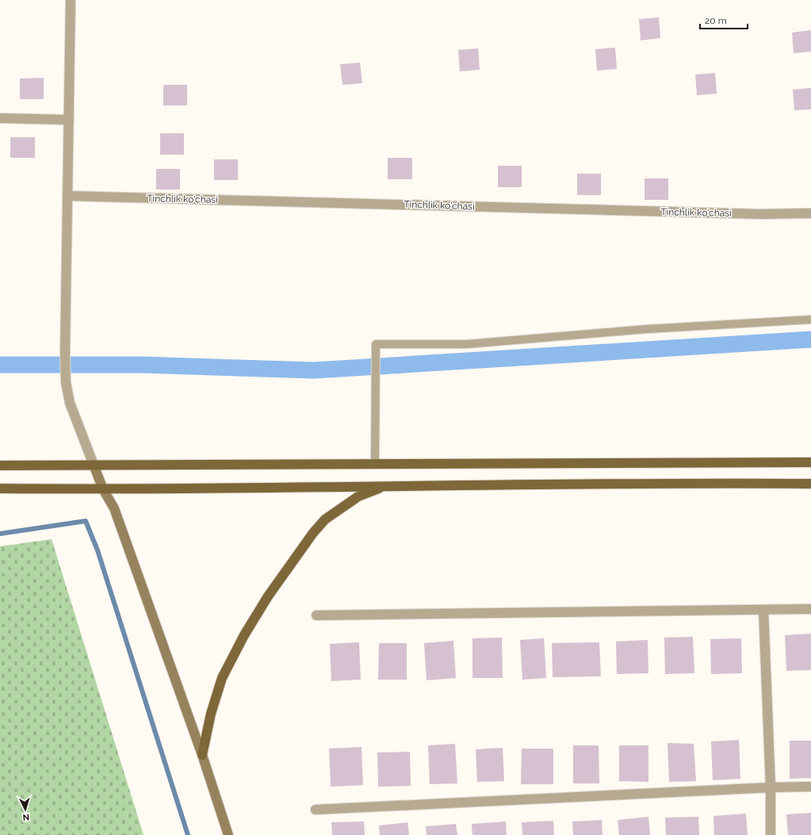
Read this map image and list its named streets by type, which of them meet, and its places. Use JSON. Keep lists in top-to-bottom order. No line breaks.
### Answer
{"streets":{"street":["Tinchlik ko'chasi"]},"scale_bar":"20 m","north":"bottom"}
